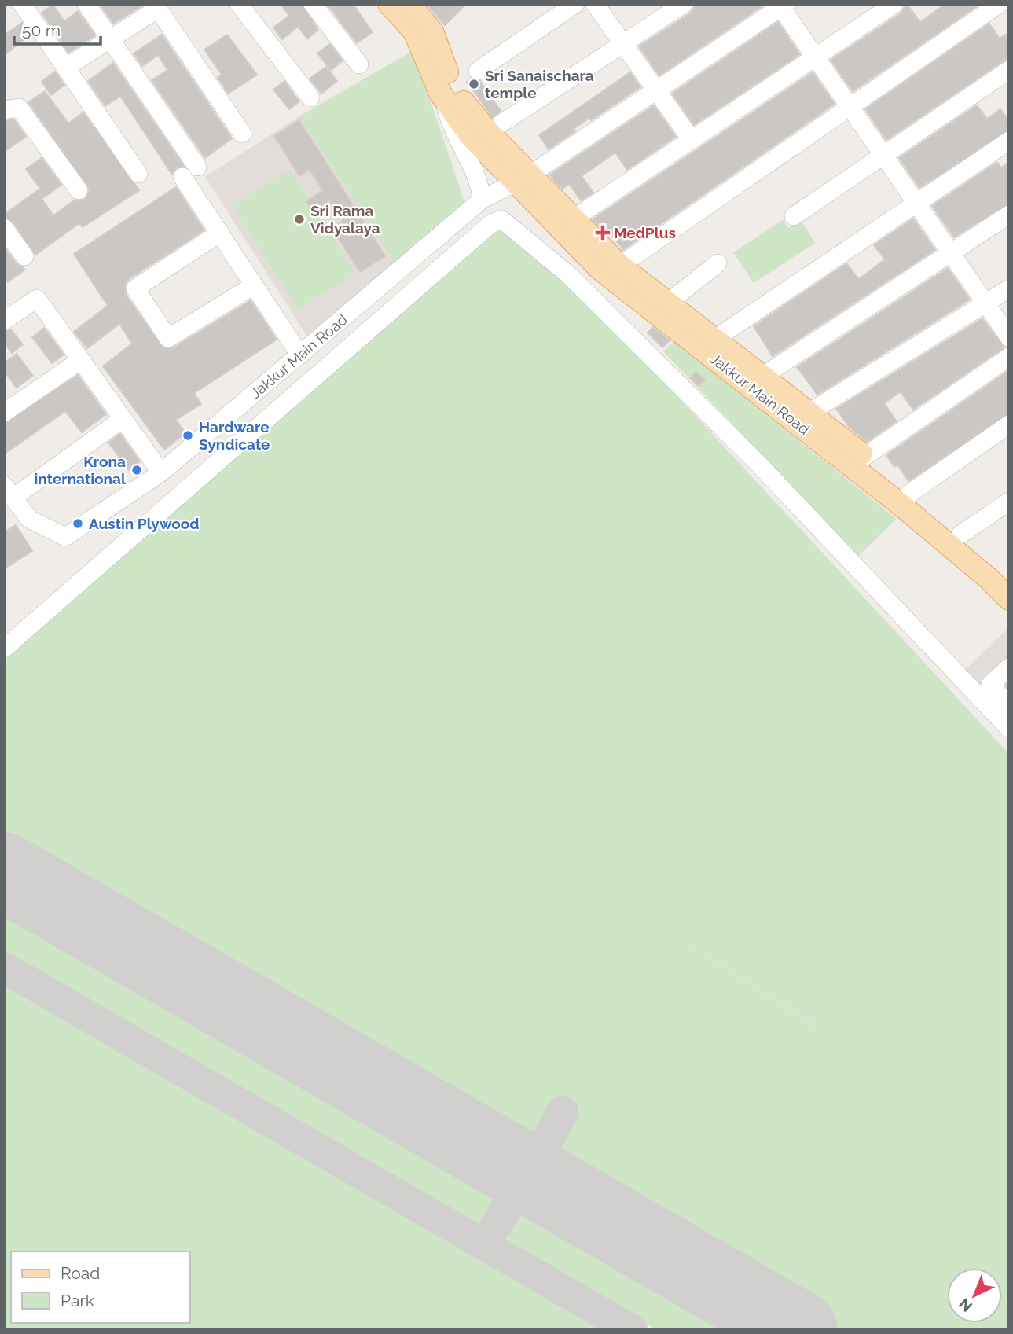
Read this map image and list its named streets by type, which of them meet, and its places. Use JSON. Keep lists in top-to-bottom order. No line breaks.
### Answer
{"streets":{"main road":["Jakkur Main Road"]},"places":{"other":["Sri Sanaischara temple","Sri Rama Vidyalaya","Hardware Syndicate","Krona international","Austin Plywood"],"health":["MedPlus"]},"legend":["Road","Park"],"scale_bar":"50 m","north":"bottom left"}
